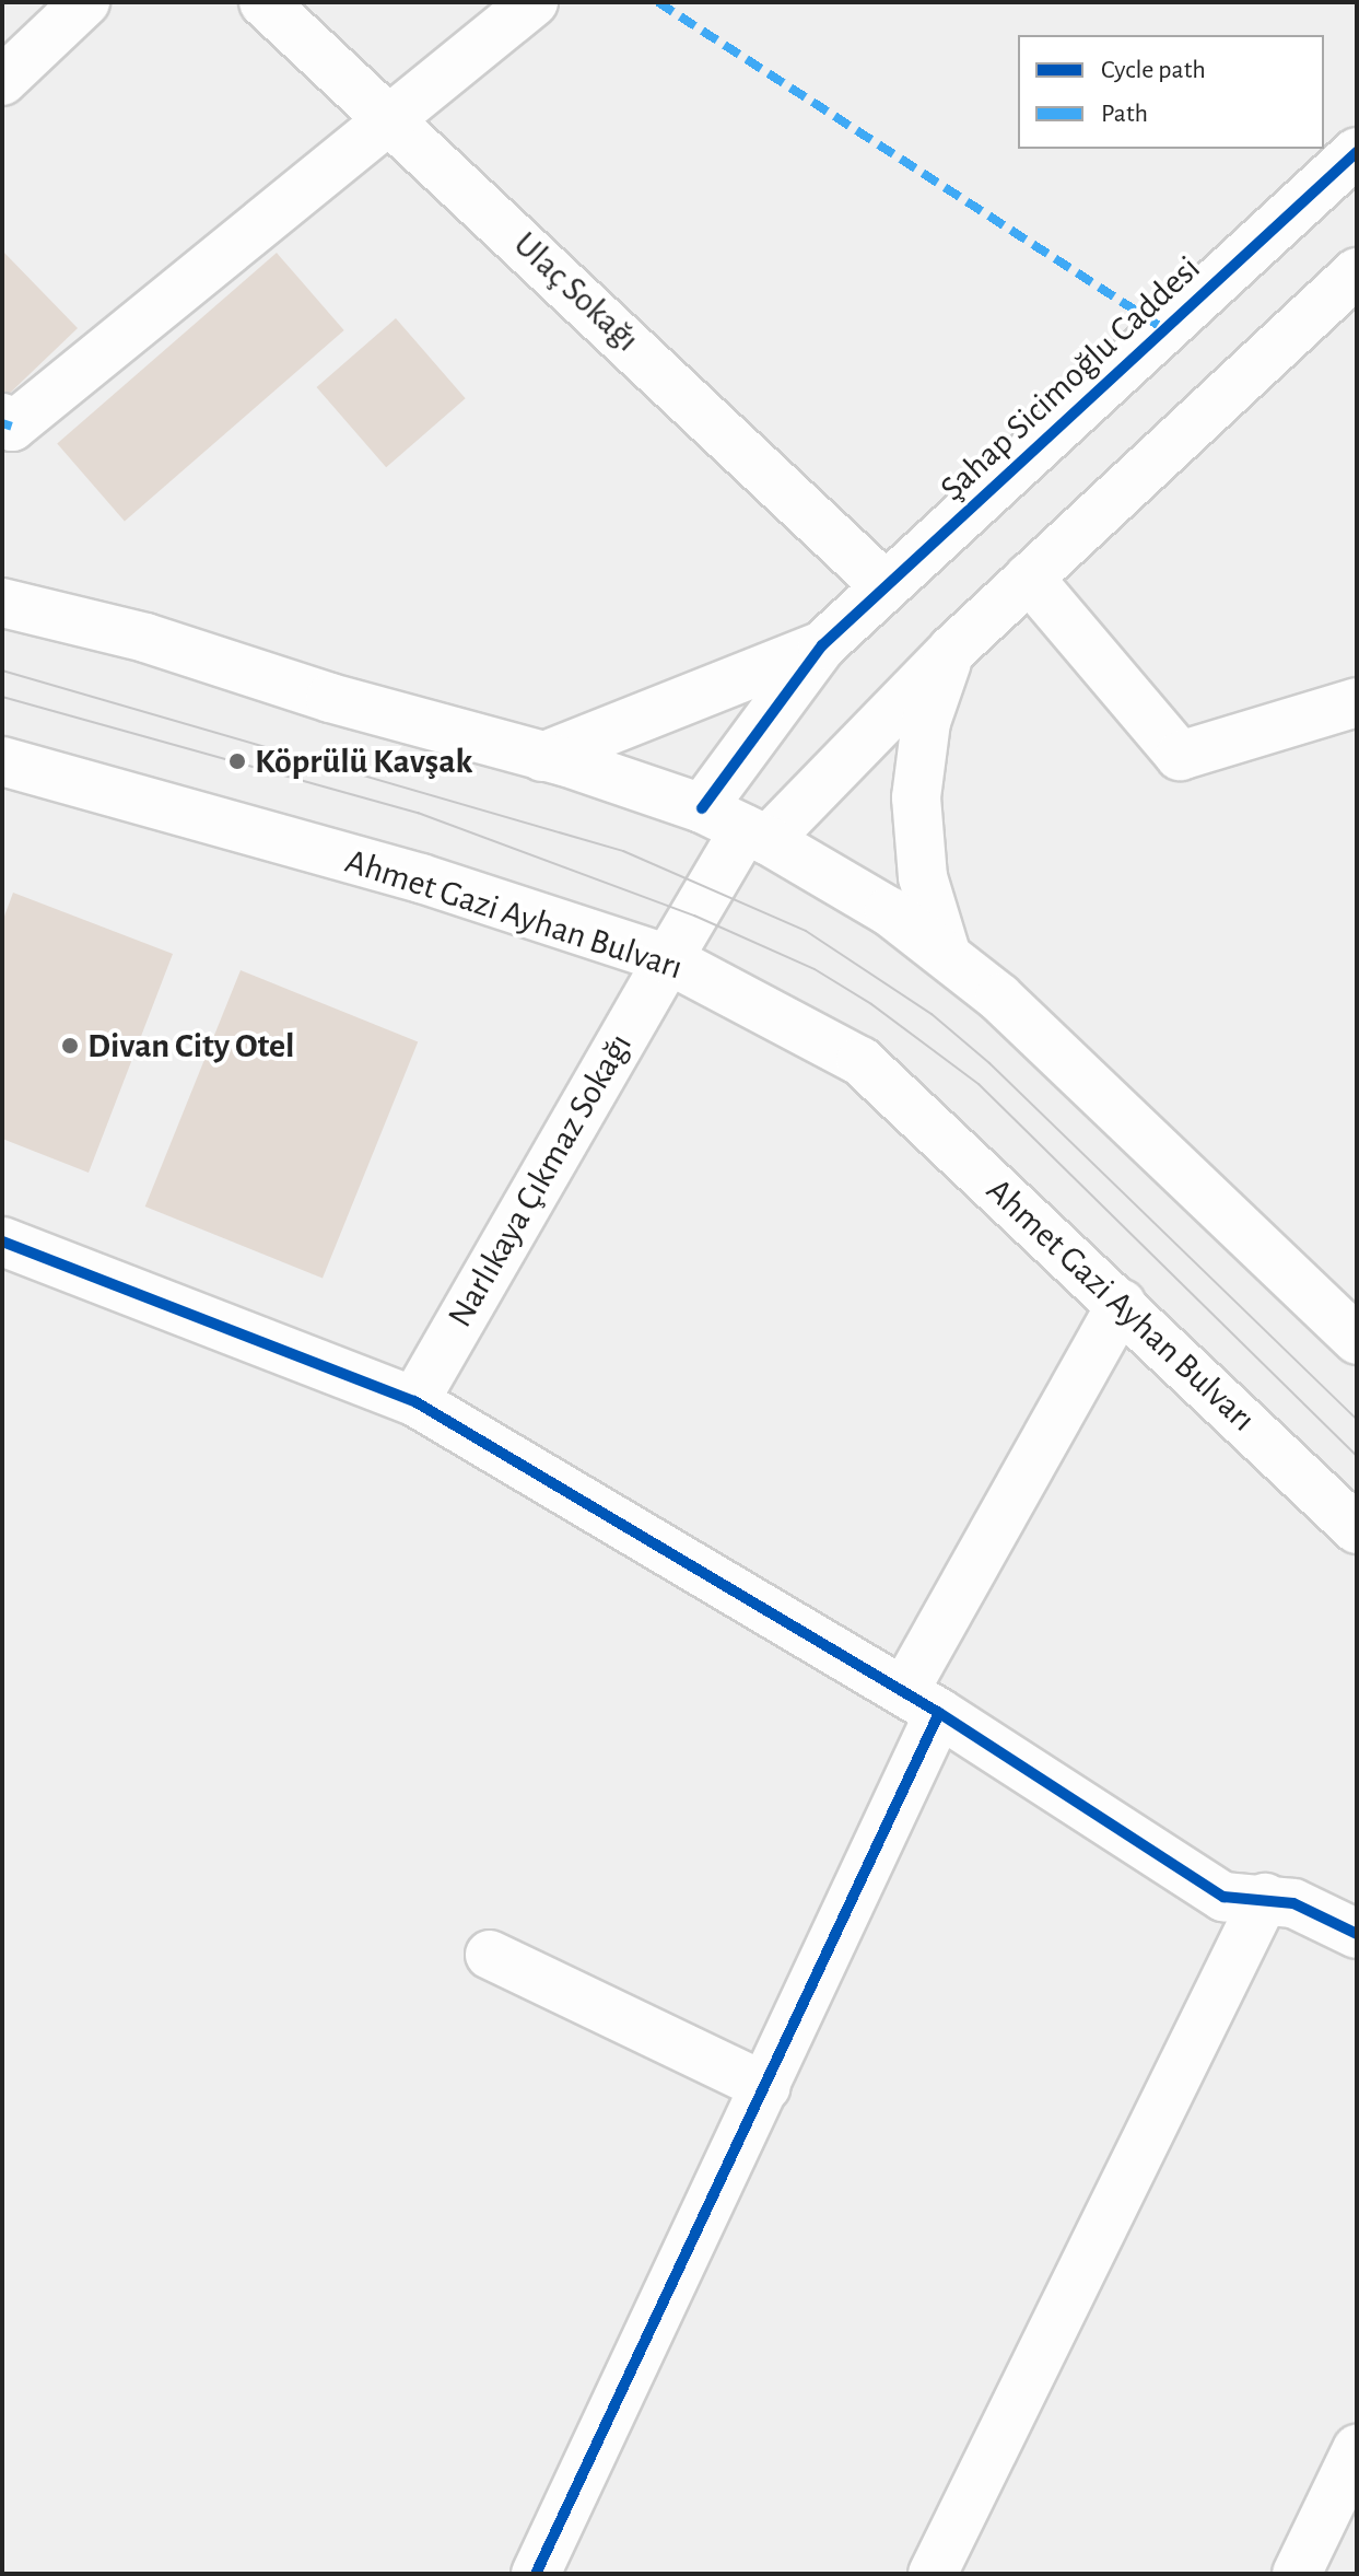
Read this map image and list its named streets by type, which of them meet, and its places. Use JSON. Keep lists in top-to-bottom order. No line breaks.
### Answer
{"streets":{"street":["Ulaç Sokağı","Şahap Sicimoğlu Caddesi","Ahmet Gazi Ayhan Bulvarı","Narlıkaya Çıkmaz Sokağı"]},"crossings":[["Ulaç Sokağı","Şahap Sicimoğlu Caddesi"],["Ahmet Gazi Ayhan Bulvarı","Narlıkaya Çıkmaz Sokağı"]],"places":["Köprülü Kavşak","Divan City Otel"],"legend":["Cycle path","Path"]}
